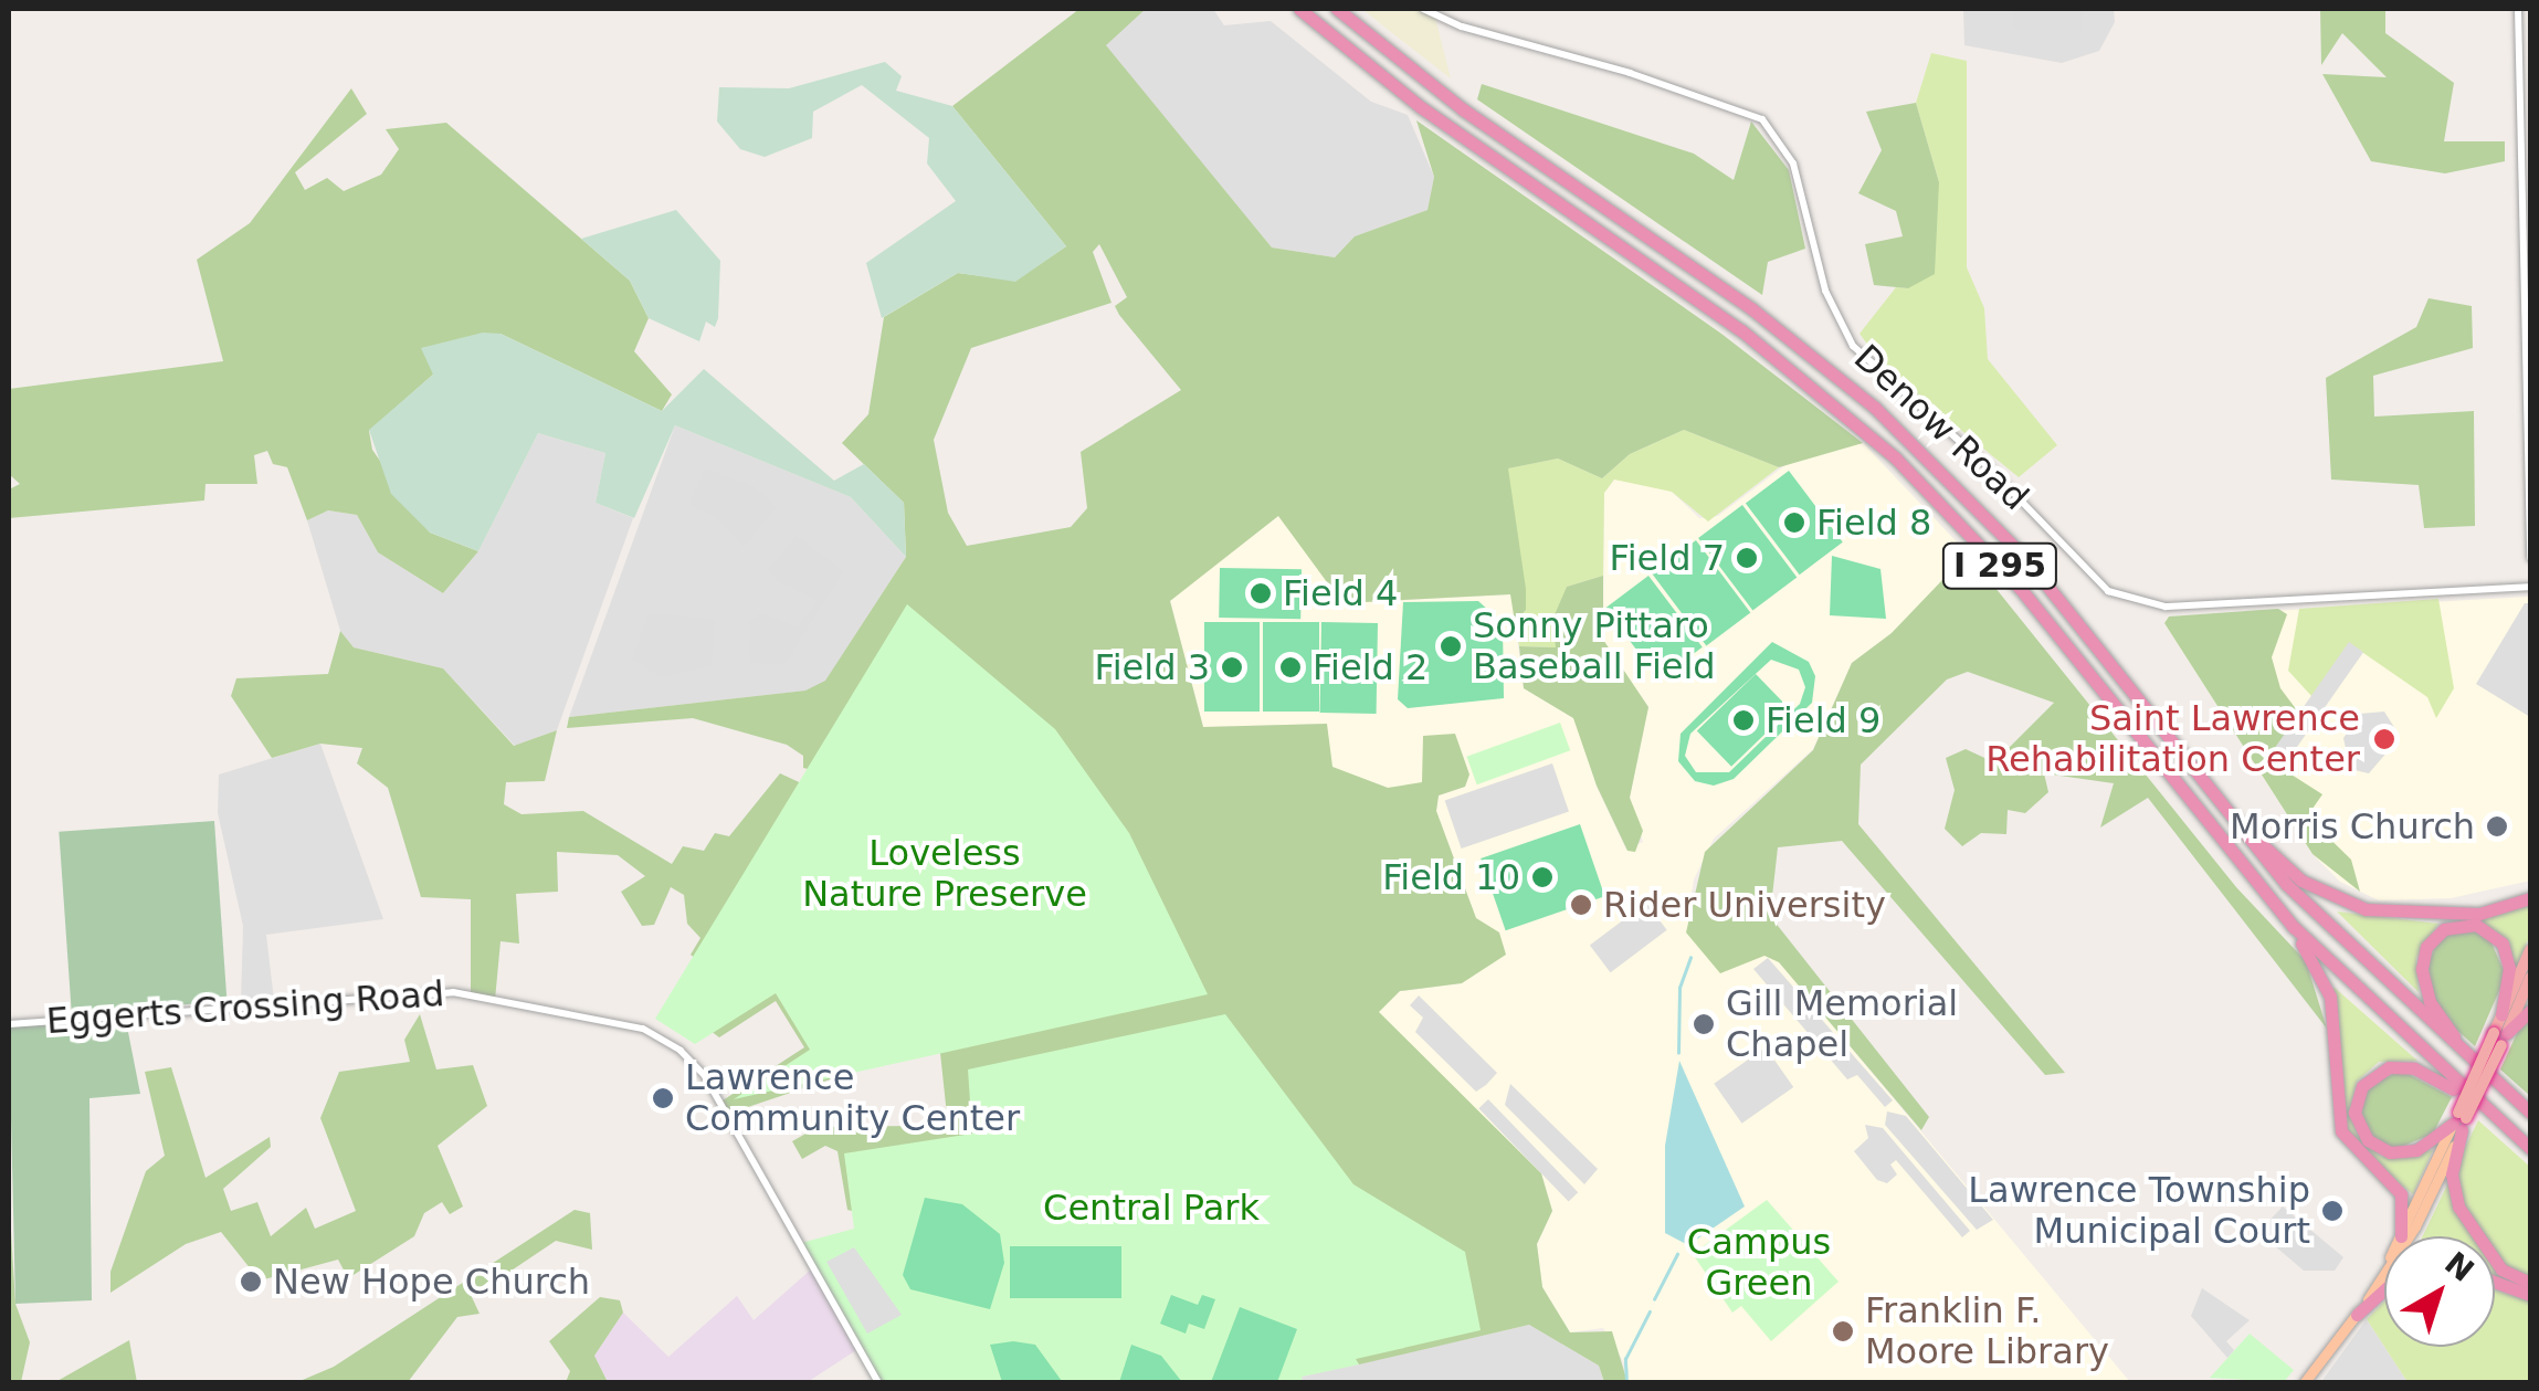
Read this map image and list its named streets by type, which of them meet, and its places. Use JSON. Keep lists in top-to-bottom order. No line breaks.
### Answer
{"streets":{"highway":["I 295"],"street":["Denow Road","Eggerts Crossing Road"]},"parks":["Loveless Nature Preserve","Central Park","Campus Green"],"places":["Field 8","Field 7","Field 4","Sonny Pittaro Baseball Field","Field 3","Field 2","Field 9","Saint Lawrence Rehabilitation Center","Morris Church","Field 10","Rider University","Gill Memorial Chapel","Lawrence Community Center","Lawrence Township Municipal Court","New Hope Church","Franklin F. Moore Library"],"north":"top right"}
